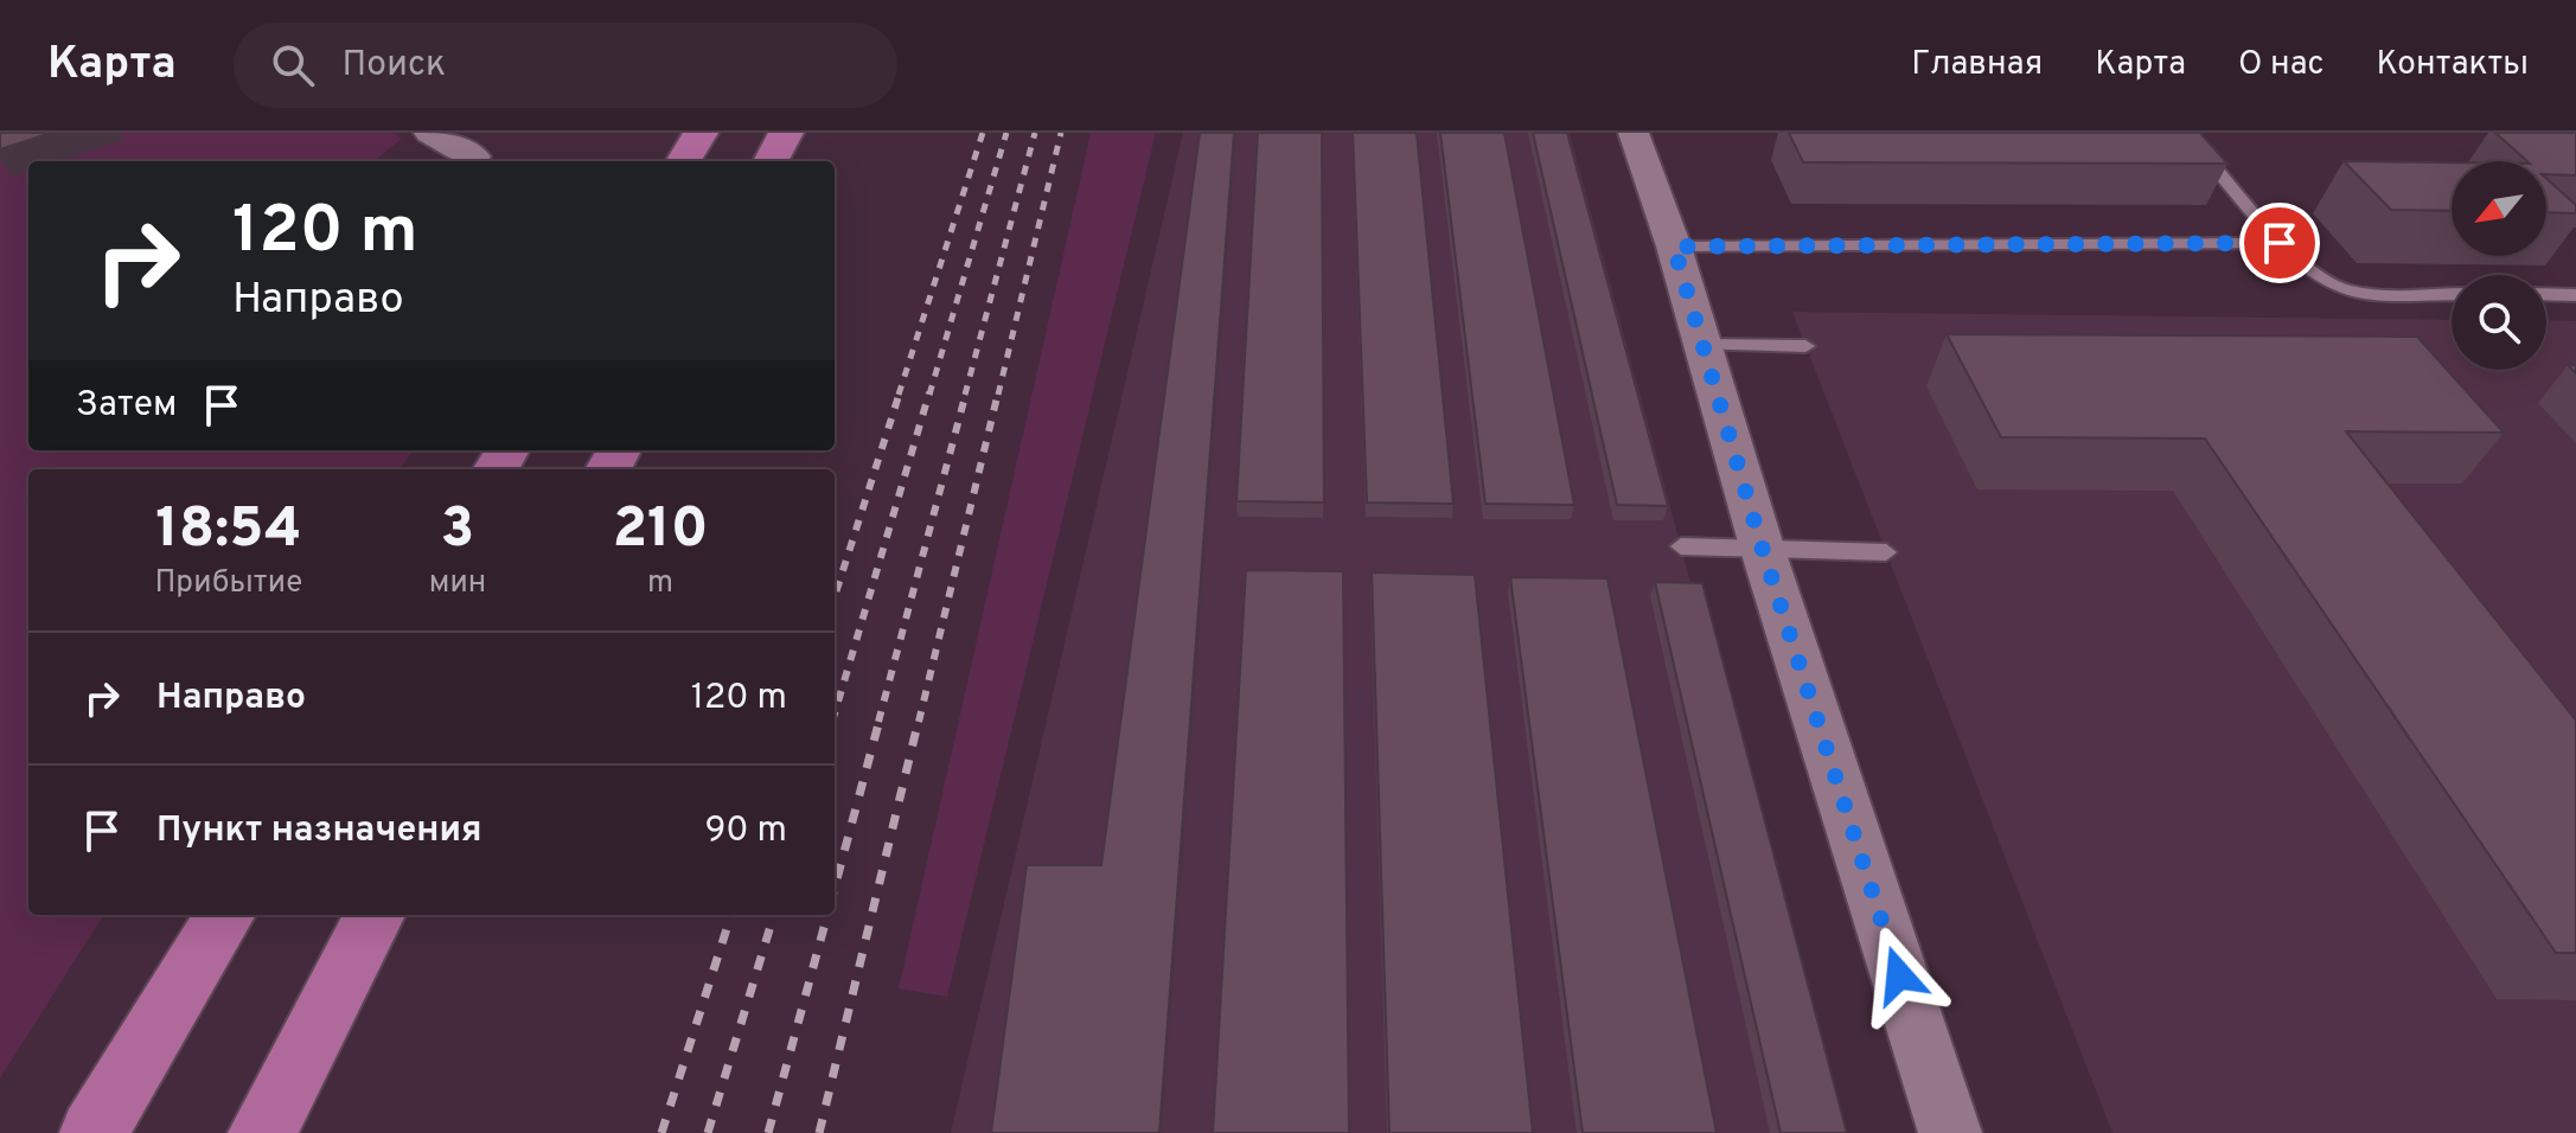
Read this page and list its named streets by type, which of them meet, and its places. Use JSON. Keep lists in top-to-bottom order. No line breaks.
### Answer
{"north":"bottom left","page":{"header":"Карта","search":"Поиск","nav":["Главная","Карта","О нас","Контакты"],"turn":["120 m","Направо"],"then":"Затем","eta":["18:54","Прибытие","3","мин","210","m"],"list":[{"name":"Направо","value":"120 m"},{"name":"Пункт назначения","value":"90 m"}]}}
